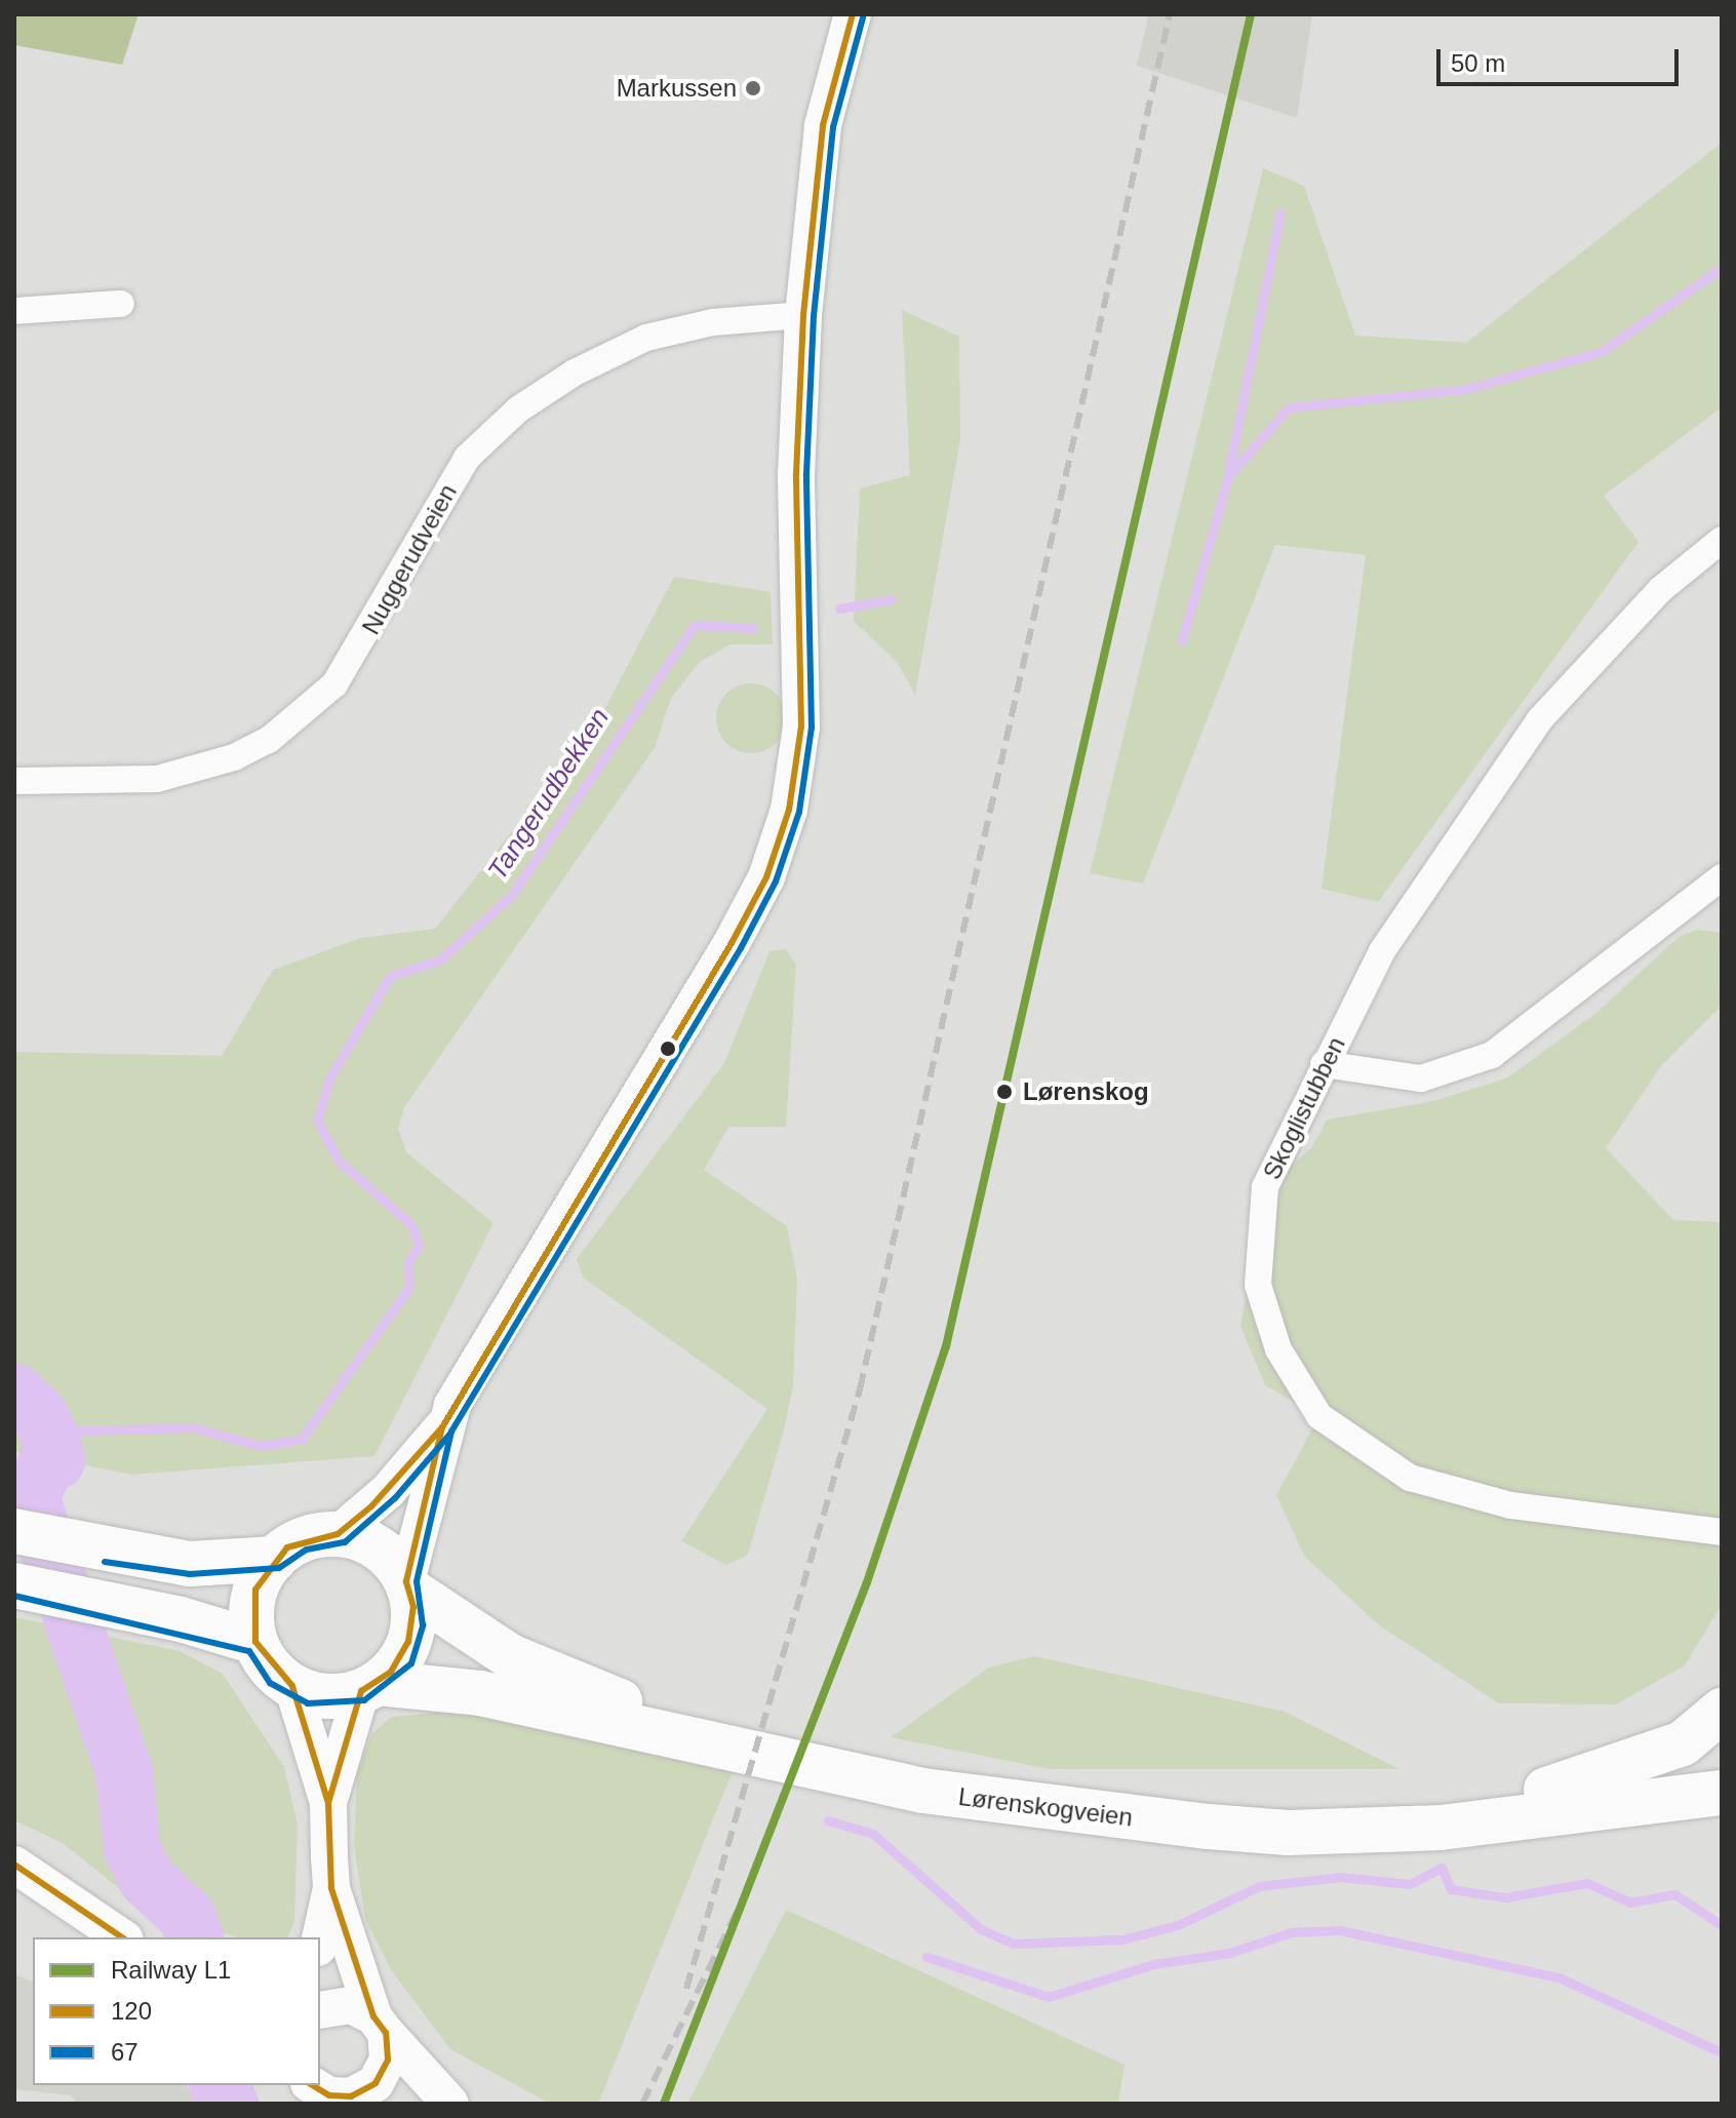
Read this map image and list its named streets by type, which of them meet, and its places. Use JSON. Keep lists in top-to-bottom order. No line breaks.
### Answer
{"streets":{"highway":["Lørenskogveien"],"street":["Nuggerudveien","Skoglistubben"]},"water":["Tangerudbekken"],"places":["Markussen","Lørenskog"],"lines":["rail line L1","transit line 120","transit line 67"],"legend":["Railway L1","120","67"],"scale_bar":"50 m"}
